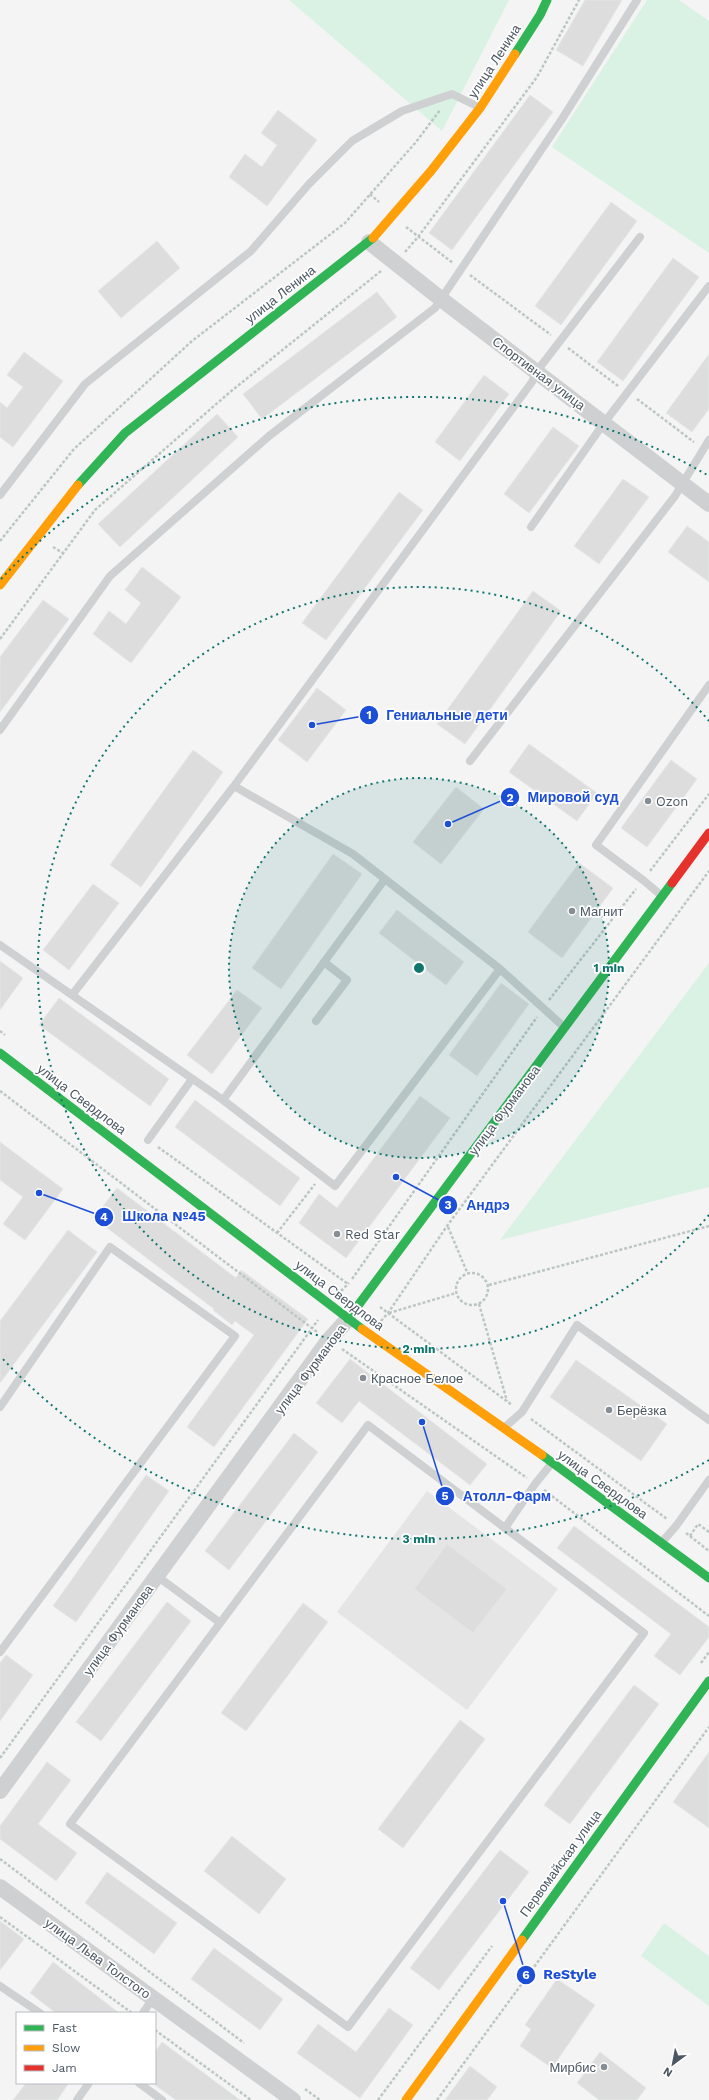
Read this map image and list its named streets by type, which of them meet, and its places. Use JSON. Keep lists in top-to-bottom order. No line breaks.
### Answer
{"streets":{"main road":["улица Ленина","улица Свердлова","улица Фурманова","Первомайская улица"],"street":["Спортивная улица","улица Льва Толстого"]},"crossings":[["улица Ленина","Спортивная улица"],["улица Свердлова","улица Фурманова"]],"places":["Гениальные дети","Ozon","Мировой суд","Магнит","Андрэ","Школа №45","Red Star","Красное Белое","Берёзка","Атолл-Фарм","ReStyle","Мирбис"],"legend":["Fast","Slow","Jam"],"north":"bottom left","rings":["1 min","2 min","3 min"]}
